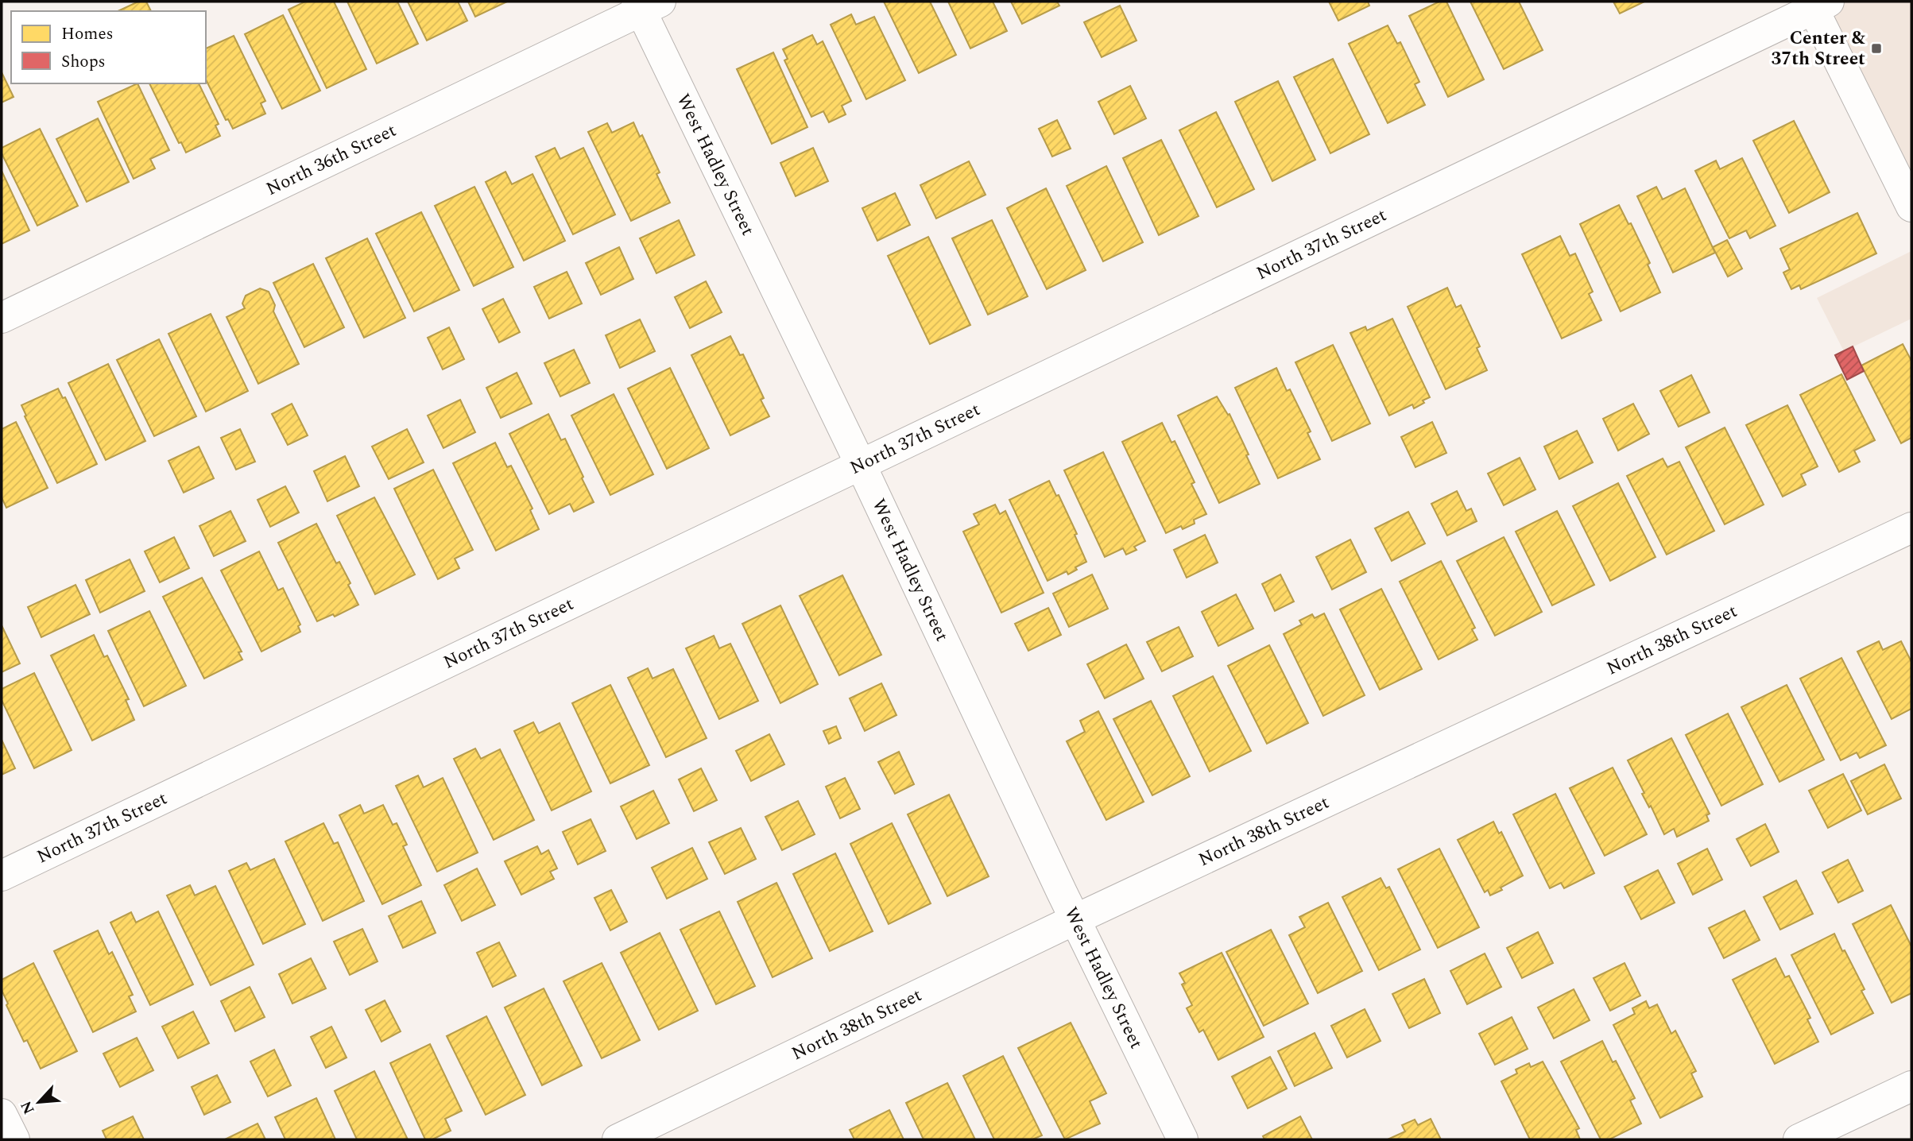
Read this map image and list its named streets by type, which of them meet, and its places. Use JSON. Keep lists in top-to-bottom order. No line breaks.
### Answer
{"streets":{"street":["North 36th Street","West Hadley Street","North 37th Street","North 38th Street"]},"crossings":[["North 36th Street","West Hadley Street"],["West Hadley Street","North 37th Street"],["West Hadley Street","North 38th Street"]],"places":{"transit":["Center & 37th Street"]},"legend":["Homes","Shops"],"north":"bottom left"}
